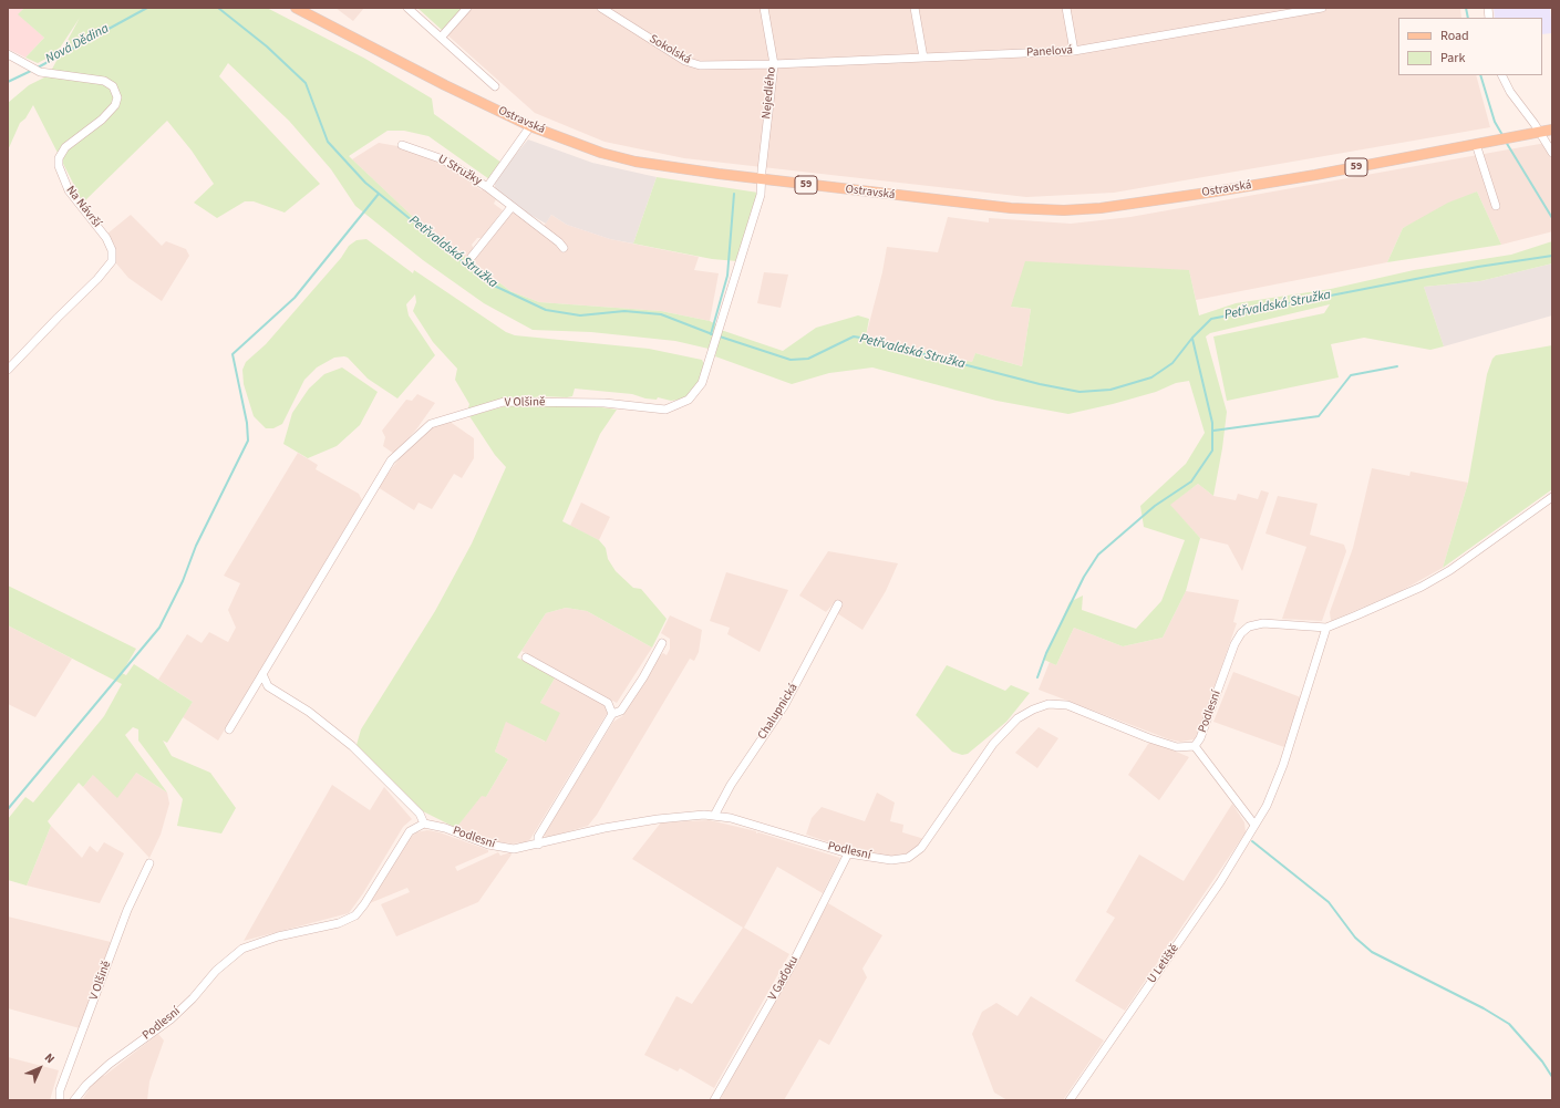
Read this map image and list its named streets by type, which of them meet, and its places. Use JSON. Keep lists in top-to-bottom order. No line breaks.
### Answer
{"streets":{"main road":["Ostravská","59"],"street":["Sokolská","Panelová","Nejedlého","U Stružky","Na Návrší","V Olšině","Chalupnická","Podlesní","U Letiště","V Gaďoku"]},"crossings":[["Sokolská","Panelová"],["Sokolská","Nejedlého"],["Panelová","Nejedlého"],["Nejedlého","Ostravská"],["Nejedlého","V Olšině"],["Ostravská","V Olšině"],["Chalupnická","Podlesní"],["Podlesní","U Letiště"],["Podlesní","V Gaďoku"]],"water":["Nová Dědina","Petřvaldská Stružka"],"legend":["Road","Park"],"north":"top right"}
